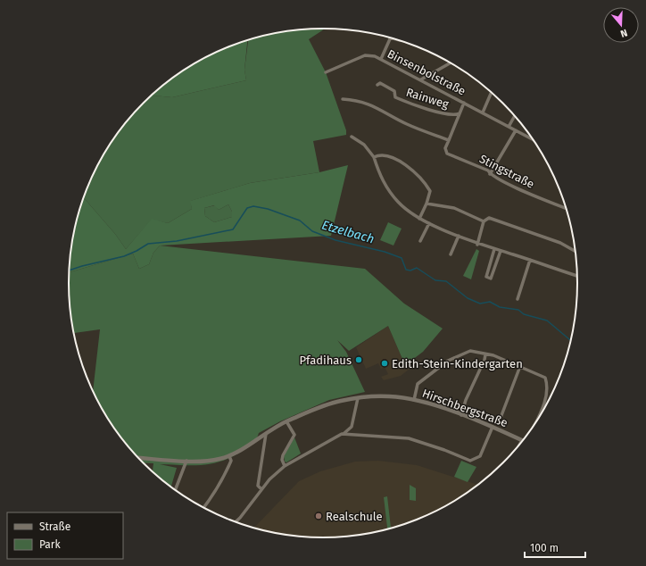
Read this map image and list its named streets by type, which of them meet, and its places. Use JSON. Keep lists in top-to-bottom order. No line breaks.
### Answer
{"streets":{"street":["Binsenbolstraße","Rainweg","Stingstraße","Hirschbergstraße"]},"crossings":[["Binsenbolstraße","Stingstraße"],["Rainweg","Stingstraße"]],"water":["Etzelbach"],"places":["Pfadihaus","Edith-Stein-Kindergarten","Realschule"],"legend":["Straße","Park"],"scale_bar":"100 m","north":"bottom"}
